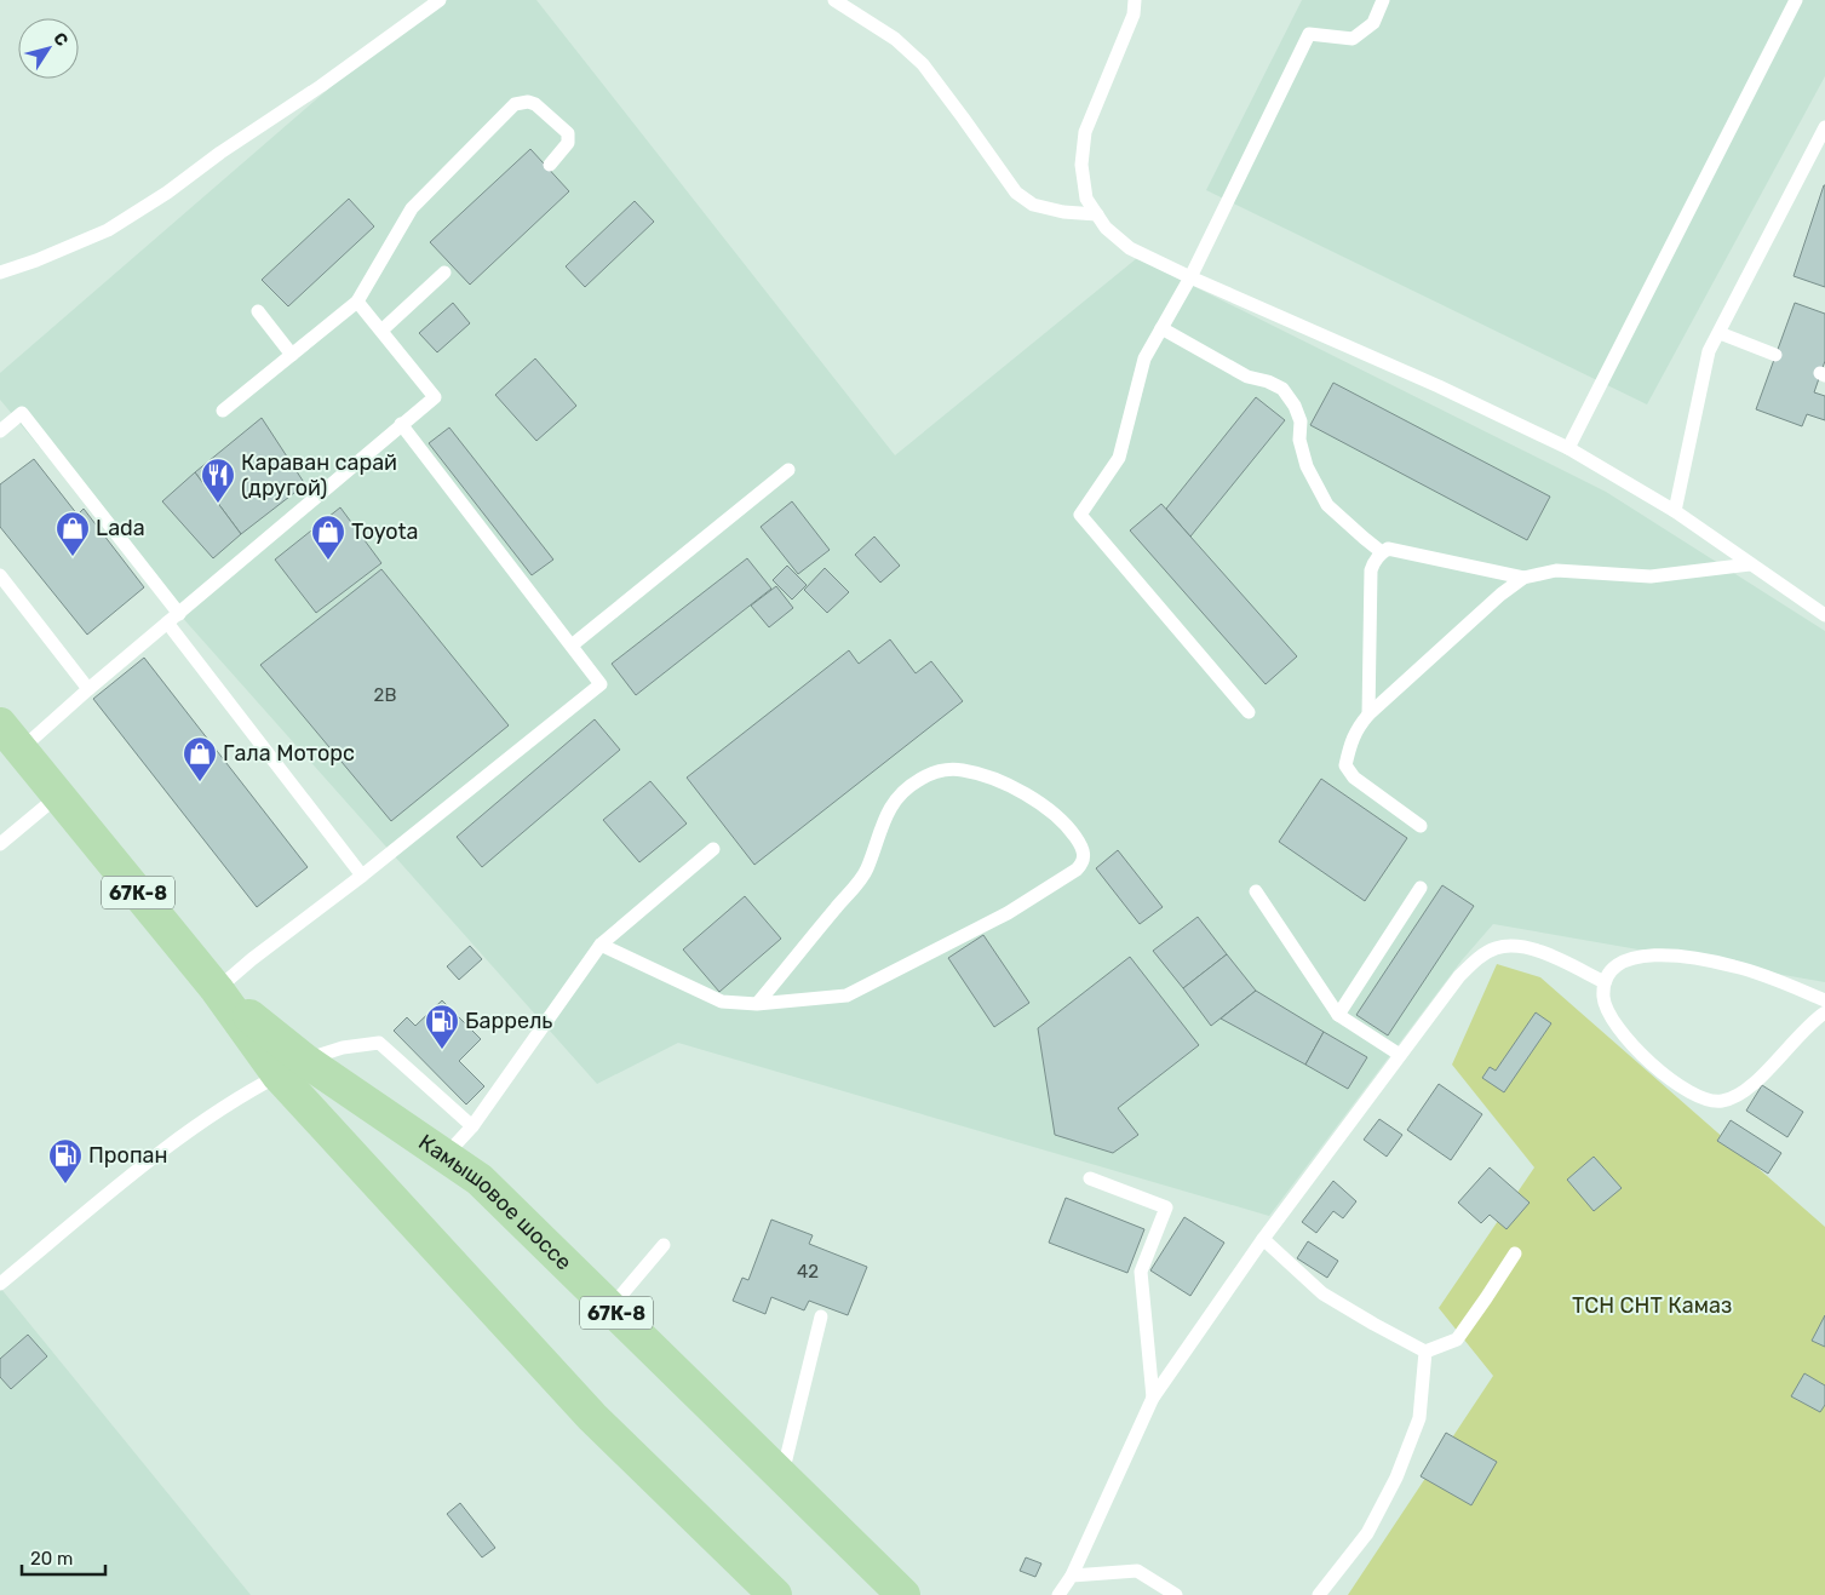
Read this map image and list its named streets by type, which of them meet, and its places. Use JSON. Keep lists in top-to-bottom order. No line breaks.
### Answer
{"streets":{"main road":["67К-8","Камышовое шоссе"]},"parks":["ТСН СНТ Камаз"],"places":{"restaurant":["Караван сарай (другой)"],"shop":["Lada","Toyota","Гала Моторс"],"fuel station":["Баррель","Пропан"]},"house_numbers":["2В","42"],"scale_bar":"20 m","north":"top right"}
